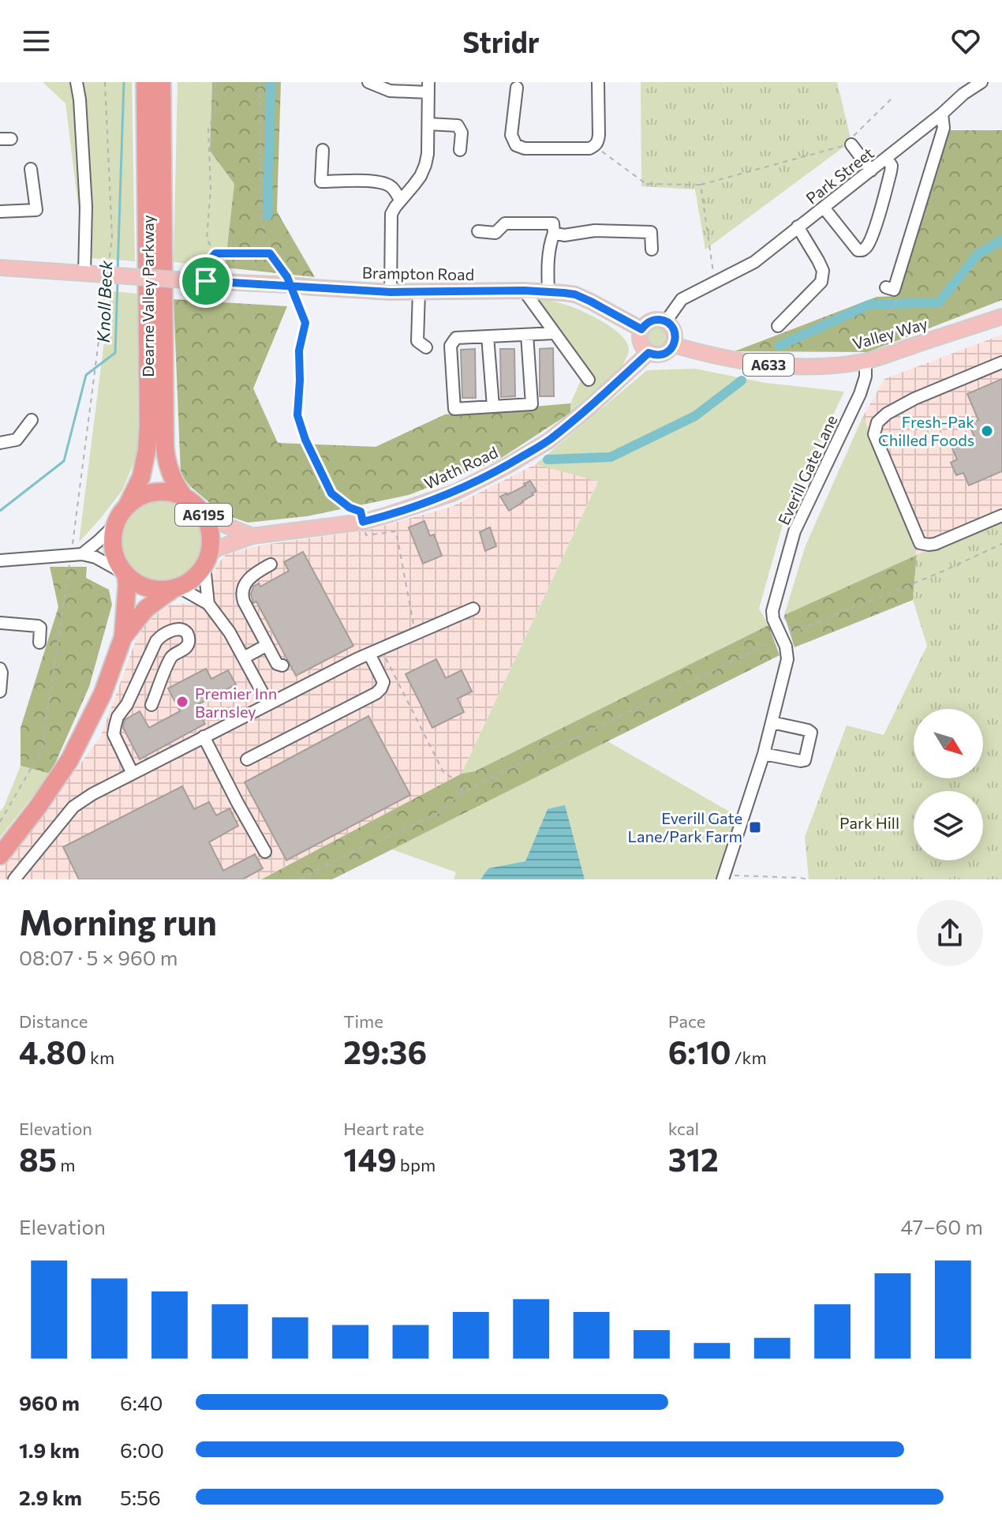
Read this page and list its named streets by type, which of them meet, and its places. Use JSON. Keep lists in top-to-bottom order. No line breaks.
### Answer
{"streets":{"highway":["Dearne Valley Parkway","A6195"],"main road":["Brampton Road","Valley Way","A633","Wath Road"],"street":["Park Street","Everill Gate Lane"]},"crossings":[["Brampton Road","Valley Way"],["Brampton Road","Wath Road"],["Dearne Valley Parkway","Wath Road"],["Dearne Valley Parkway","A6195"],["Valley Way","Wath Road"],["Valley Way","Everill Gate Lane"],["Wath Road","A6195"]],"water":["Knoll Beck"],"parks":["Park Hill"],"places":{"other":["Fresh-Pak Chilled Foods","Premier Inn Barnsley"],"transit":["Everill Gate Lane/Park Farm"]},"north":"bottom right","page":{"header":"Stridr","heading":["Morning run","08:07 · 5 × 960 m"],"stats":[["Distance","4.80 km"],["Time","29:36"],["Pace","6:10 /km"],["Elevation","85 m"],["Heart rate","149 bpm"],["kcal","312"]],"chart":["Elevation","47–60 m"],"list":[{"name":"960 m","note":"6:40"},{"name":"1.9 km","note":"6:00"},{"name":"2.9 km","note":"5:56"}]}}
